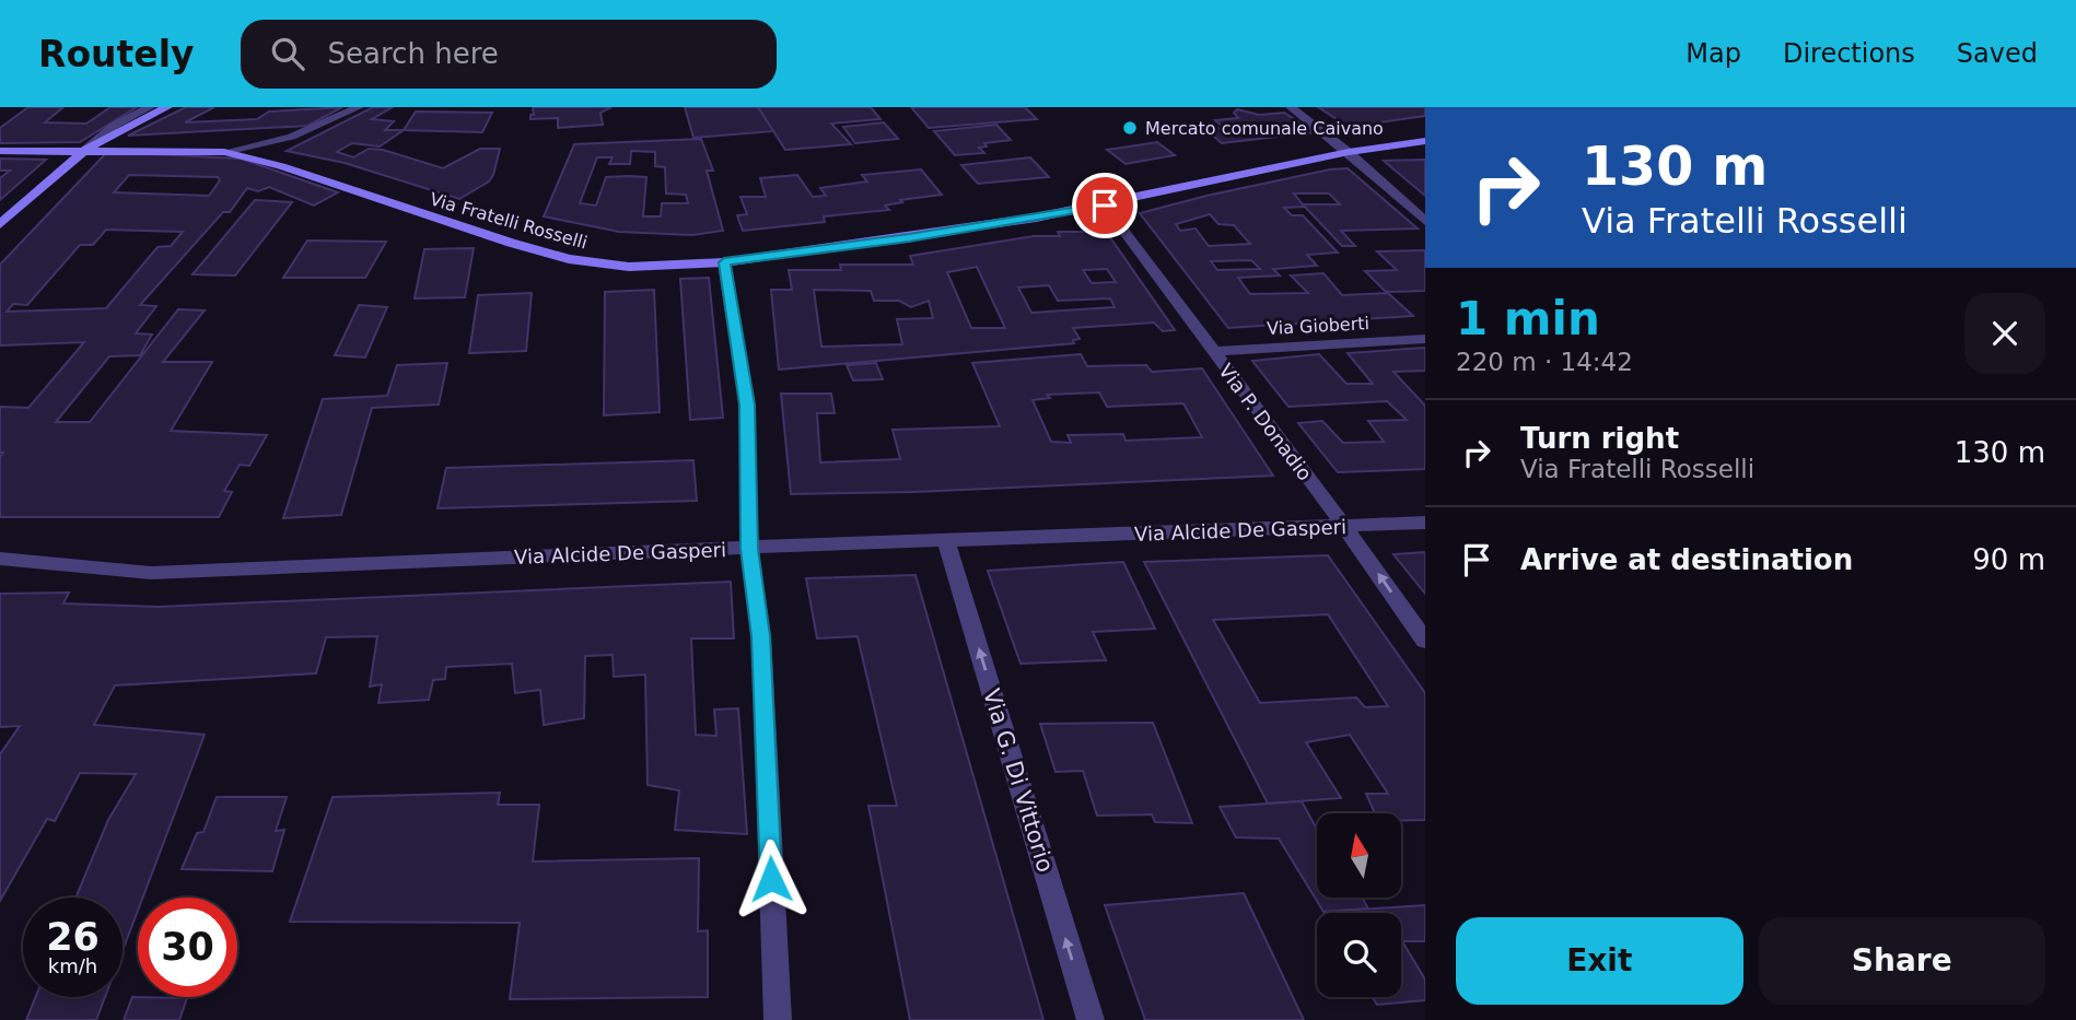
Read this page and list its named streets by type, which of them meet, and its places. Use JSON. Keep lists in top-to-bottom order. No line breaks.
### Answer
{"streets":{"main road":["Via Fratelli Rosselli"],"street":["Via Gioberti","Via P. Donadio","Via Alcide De Gasperi","Via G. Di Vittorio"]},"crossings":[["Via Fratelli Rosselli","Via P. Donadio"],["Via Gioberti","Via P. Donadio"],["Via P. Donadio","Via Alcide De Gasperi"],["Via Alcide De Gasperi","Via G. Di Vittorio"]],"one_way":["Via G. Di Vittorio"],"places":["Mercato comunale Caivano"],"north":"top","page":{"header":"Routely","search":"Search here","nav":["Map","Directions","Saved"],"turn":["130 m","Via Fratelli Rosselli"],"heading":["1 min","220 m · 14:42"],"list":[{"name":"Turn right","note":"Via Fratelli Rosselli","value":"130 m"},{"name":"Arrive at destination","value":"90 m"}],"speed":"26 km/h","limit":"30","buttons":["Exit","Share"]}}
